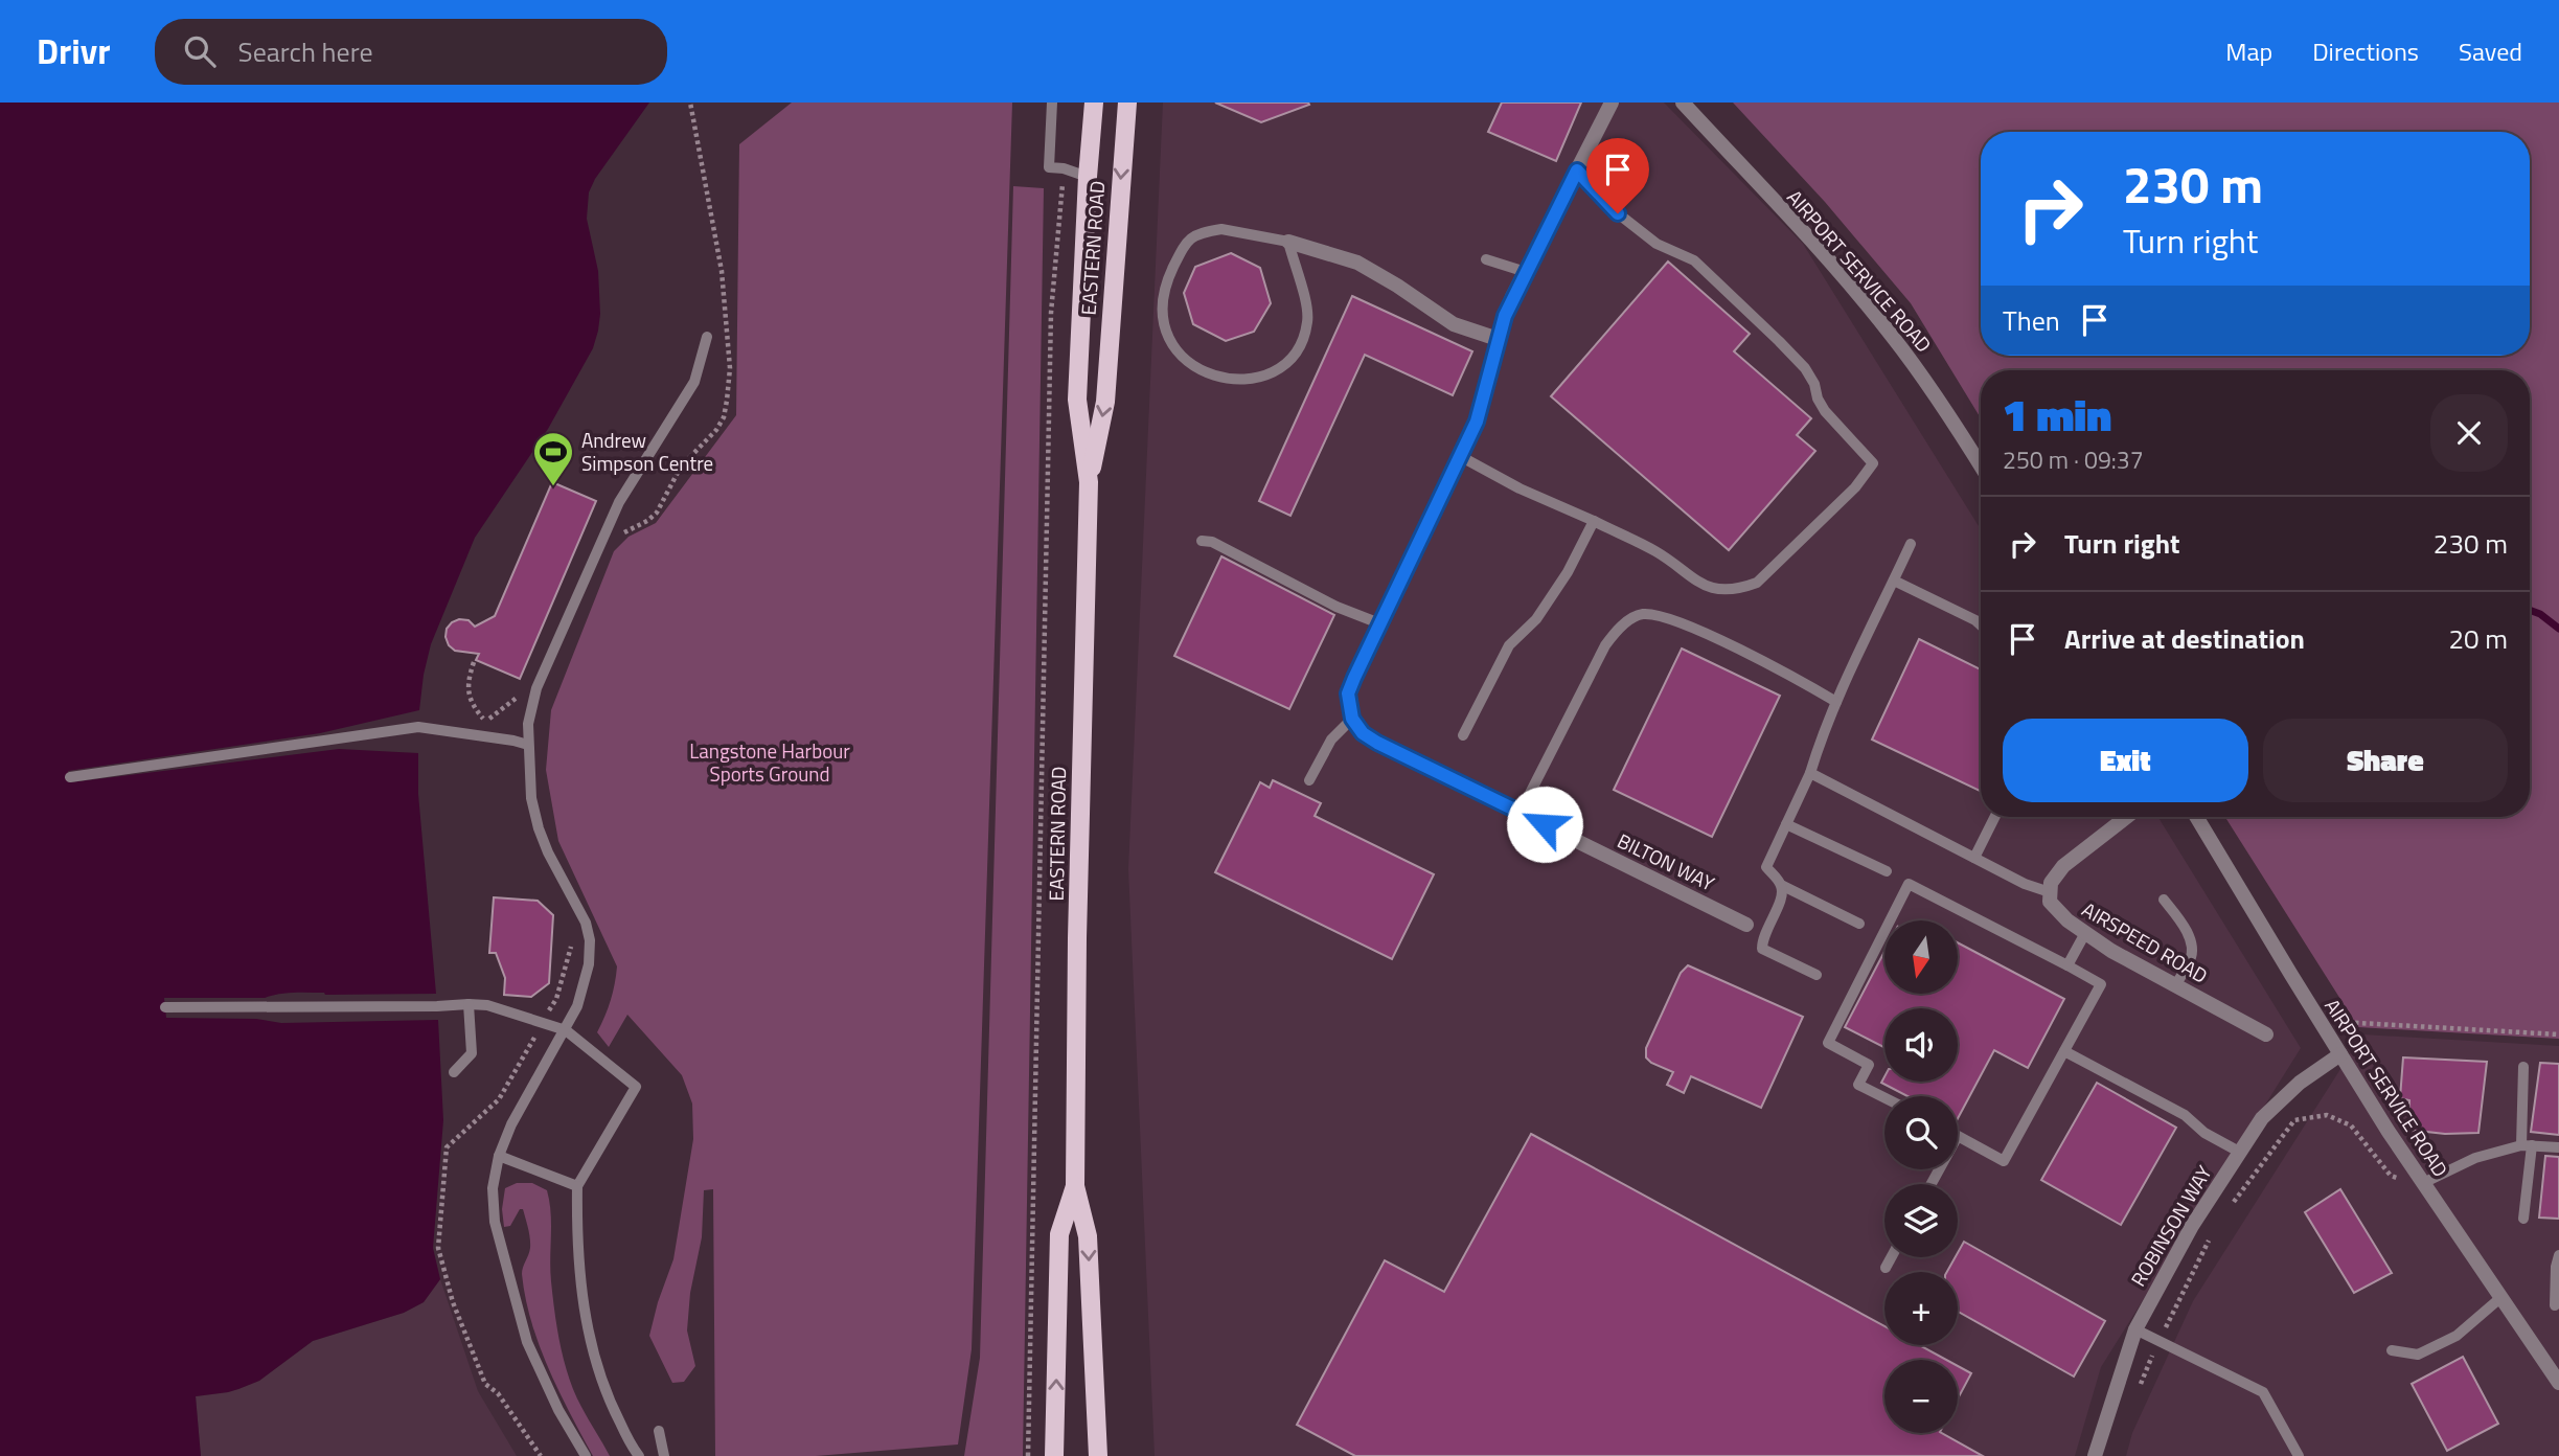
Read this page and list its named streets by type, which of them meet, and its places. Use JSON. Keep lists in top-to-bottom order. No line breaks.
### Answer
{"streets":{"main road":["EASTERN ROAD"],"street":["AIRPORT SERVICE ROAD","BILTON WAY","AIRSPEED ROAD","ROBINSON WAY"]},"crossings":[["AIRPORT SERVICE ROAD","ROBINSON WAY"]],"parks":["Langstone Harbour Sports Ground"],"places":{"sports":["Andrew Simpson Centre"]},"north":"bottom","page":{"header":"Drivr","search":"Search here","nav":["Map","Directions","Saved"],"turn":["230 m","Turn right"],"then":"Then","heading":["1 min","250 m · 09:37"],"list":[{"name":"Turn right","value":"230 m"},{"name":"Arrive at destination","value":"20 m"}],"buttons":["Exit","Share"],"map_buttons":["+","−"]}}
